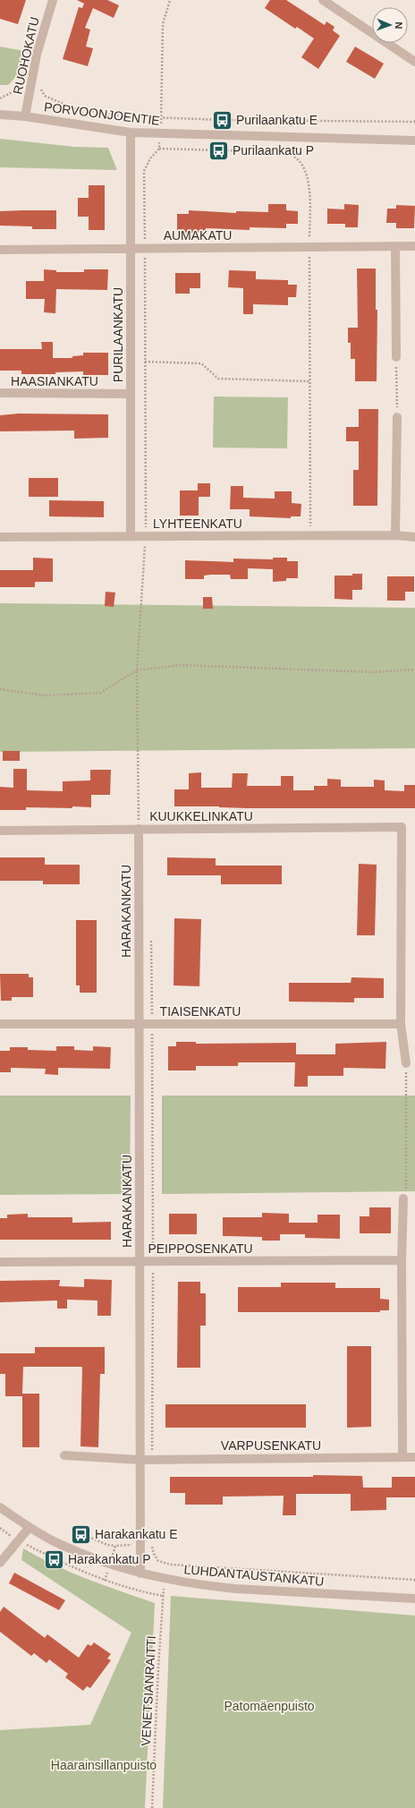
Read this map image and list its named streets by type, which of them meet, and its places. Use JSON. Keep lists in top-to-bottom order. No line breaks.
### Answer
{"streets":{"street":["RUOHOKATU","PORVOONJOENTIE","AUMAKATU","PURILAANKATU","HAASIANKATU","LYHTEENKATU","KUUKKELINKATU","HARAKANKATU","TIAISENKATU","PEIPPOSENKATU","VARPUSENKATU","LUHDANTAUSTANKATU"],"path":["VENETSIANRAITTI"]},"crossings":[["RUOHOKATU","PORVOONJOENTIE"],["PORVOONJOENTIE","PURILAANKATU"],["AUMAKATU","PURILAANKATU"],["PURILAANKATU","HAASIANKATU"],["PURILAANKATU","LYHTEENKATU"],["KUUKKELINKATU","HARAKANKATU"],["KUUKKELINKATU","TIAISENKATU"],["HARAKANKATU","TIAISENKATU"],["HARAKANKATU","PEIPPOSENKATU"],["HARAKANKATU","VARPUSENKATU"],["HARAKANKATU","LUHDANTAUSTANKATU"]],"parks":["Patomäenpuisto","Haarainsillanpuisto"],"places":{"bus stop":["Purilaankatu E","Purilaankatu P","Harakankatu E","Harakankatu P"]},"north":"right"}
